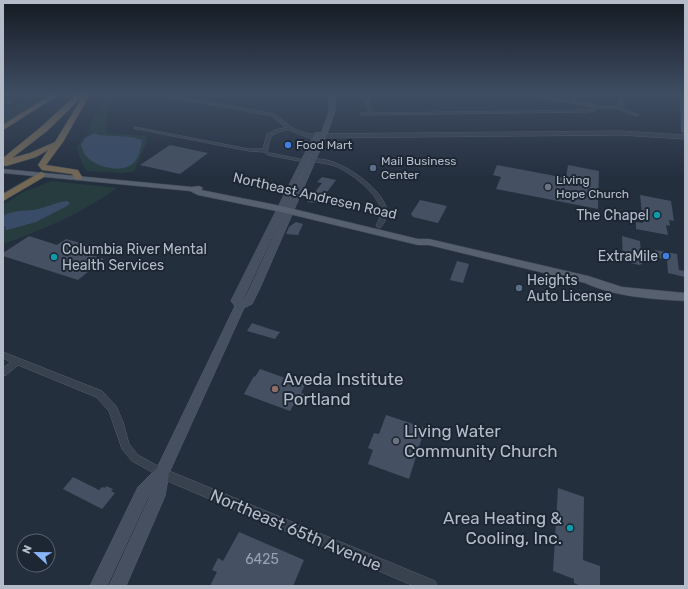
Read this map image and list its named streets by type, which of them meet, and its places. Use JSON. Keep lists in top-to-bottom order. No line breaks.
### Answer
{"streets":{"main road":["Northeast Andresen Road"],"street":["Northeast 65th Avenue"]},"places":["Food Mart","Mail Business Center","Living Hope Church","The Chapel","ExtraMile","Columbia River Mental Health Services","Heights Auto License","Aveda Institute Portland","Living Water Community Church","Area Heating & Cooling, Inc."],"house_numbers":["6425"],"north":"left"}
